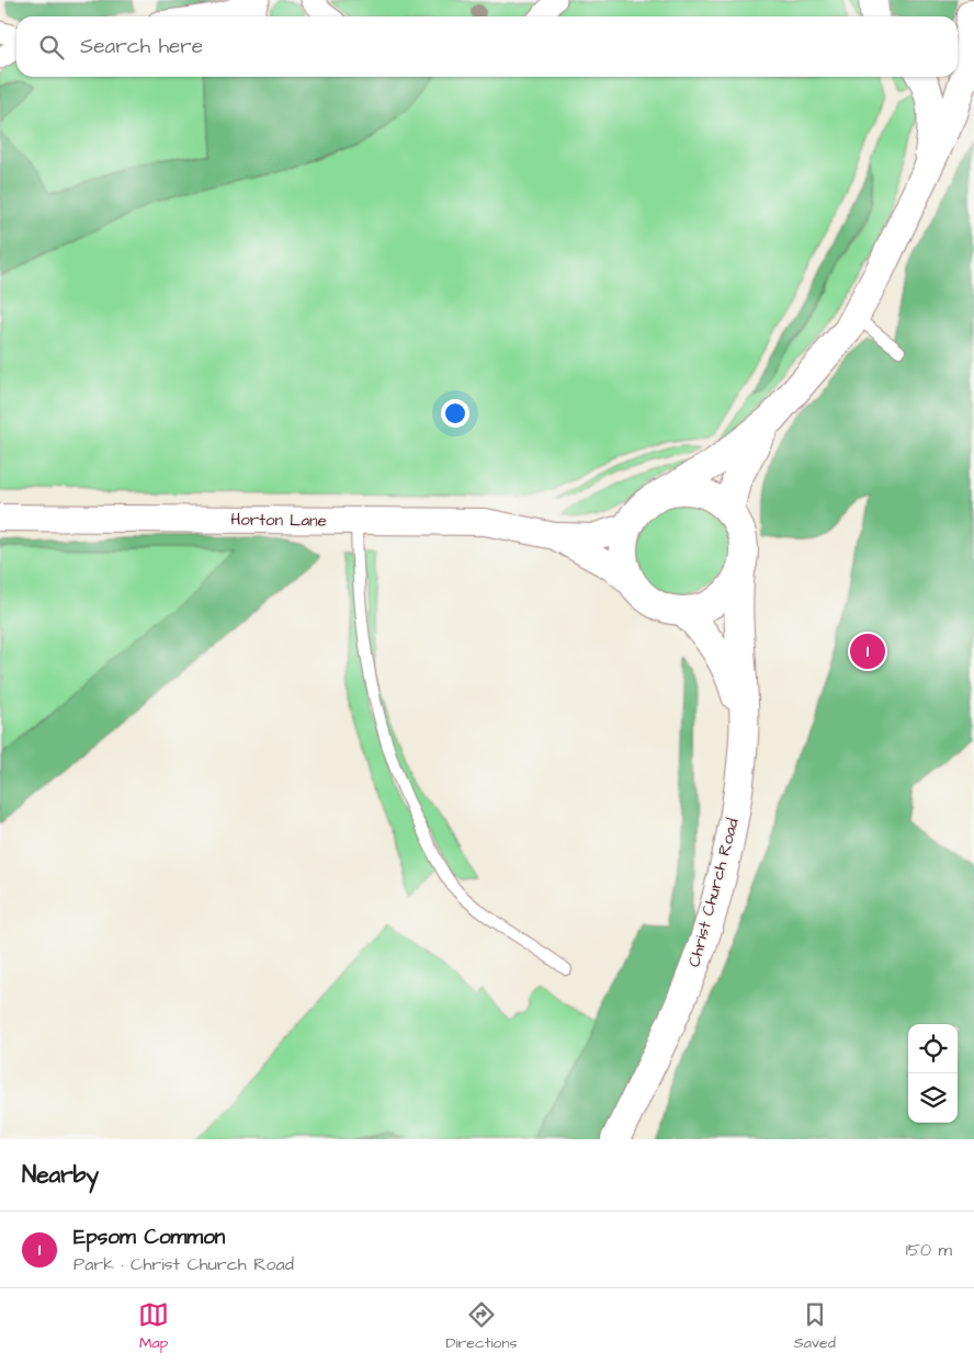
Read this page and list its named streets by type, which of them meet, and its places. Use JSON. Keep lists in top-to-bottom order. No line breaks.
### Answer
{"streets":{"main road":["Christ Church Road"],"street":["Horton Lane"]},"crossings":[["Horton Lane","Christ Church Road"]],"page":{"search":"Search here","pins":"1","heading":"Nearby","list":[{"mark":"1","name":"Epsom Common","note":"Park · Christ Church Road","value":"150 m"}],"nav":["Map","Directions","Saved"]}}
